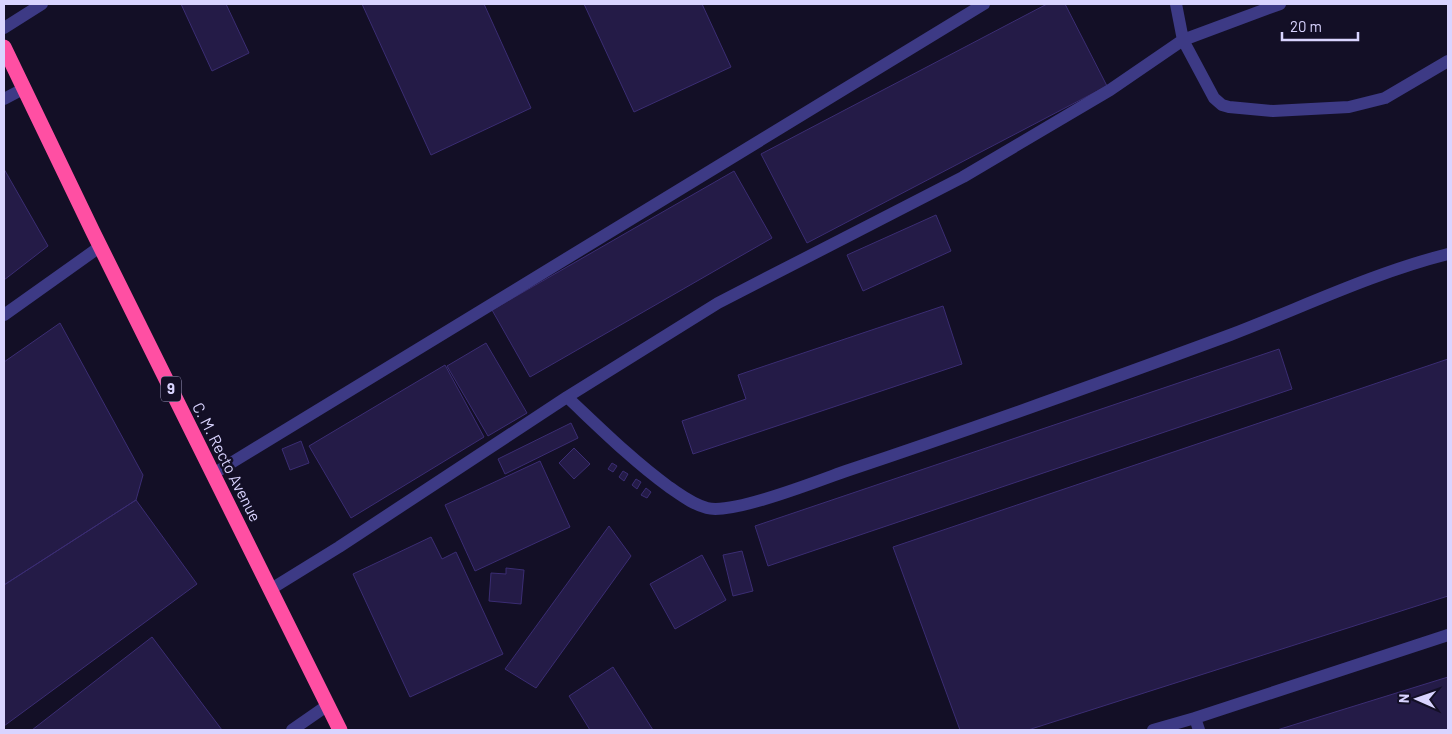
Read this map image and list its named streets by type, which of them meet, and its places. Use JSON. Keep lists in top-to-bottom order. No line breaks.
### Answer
{"streets":{"highway":["9","C. M. Recto Avenue"]},"scale_bar":"20 m","north":"left"}
